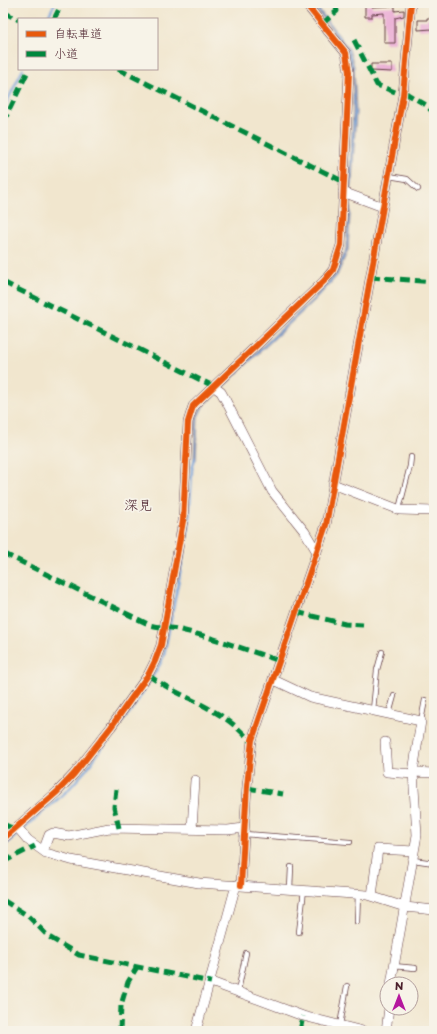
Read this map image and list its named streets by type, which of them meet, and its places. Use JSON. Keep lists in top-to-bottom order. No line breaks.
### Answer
{"districts":["深見"],"legend":["自転車道","小道"],"north":"top"}
